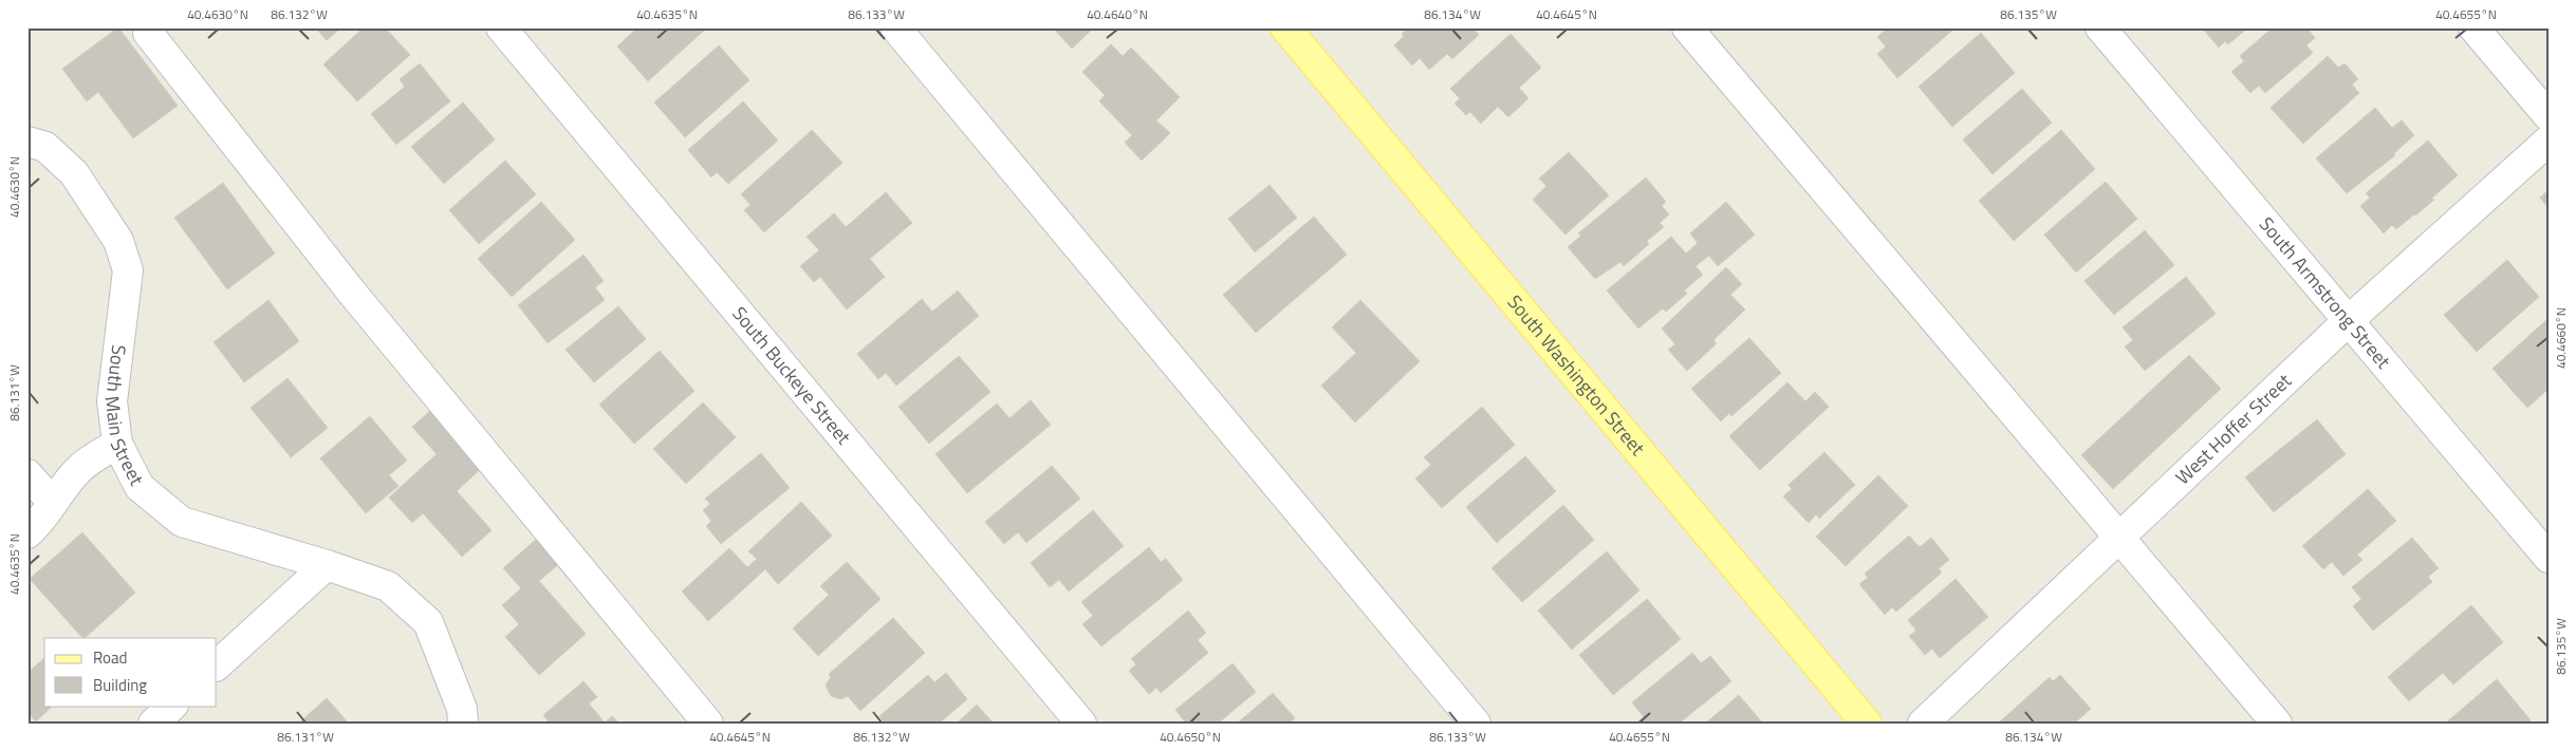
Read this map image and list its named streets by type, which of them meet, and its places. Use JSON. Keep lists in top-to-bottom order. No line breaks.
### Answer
{"streets":{"main road":["South Washington Street"],"street":["South Armstrong Street","South Buckeye Street","South Main Street","West Hoffer Street"]},"crossings":[["South Armstrong Street","West Hoffer Street"]],"legend":["Road","Building"],"coordinates":["40.4630°N","86.132°W","40.4635°N","86.133°W","40.4640°N","86.134°W","40.4645°N","86.135°W","40.4655°N","40.4660°N","86.131°W","40.4650°N"]}
